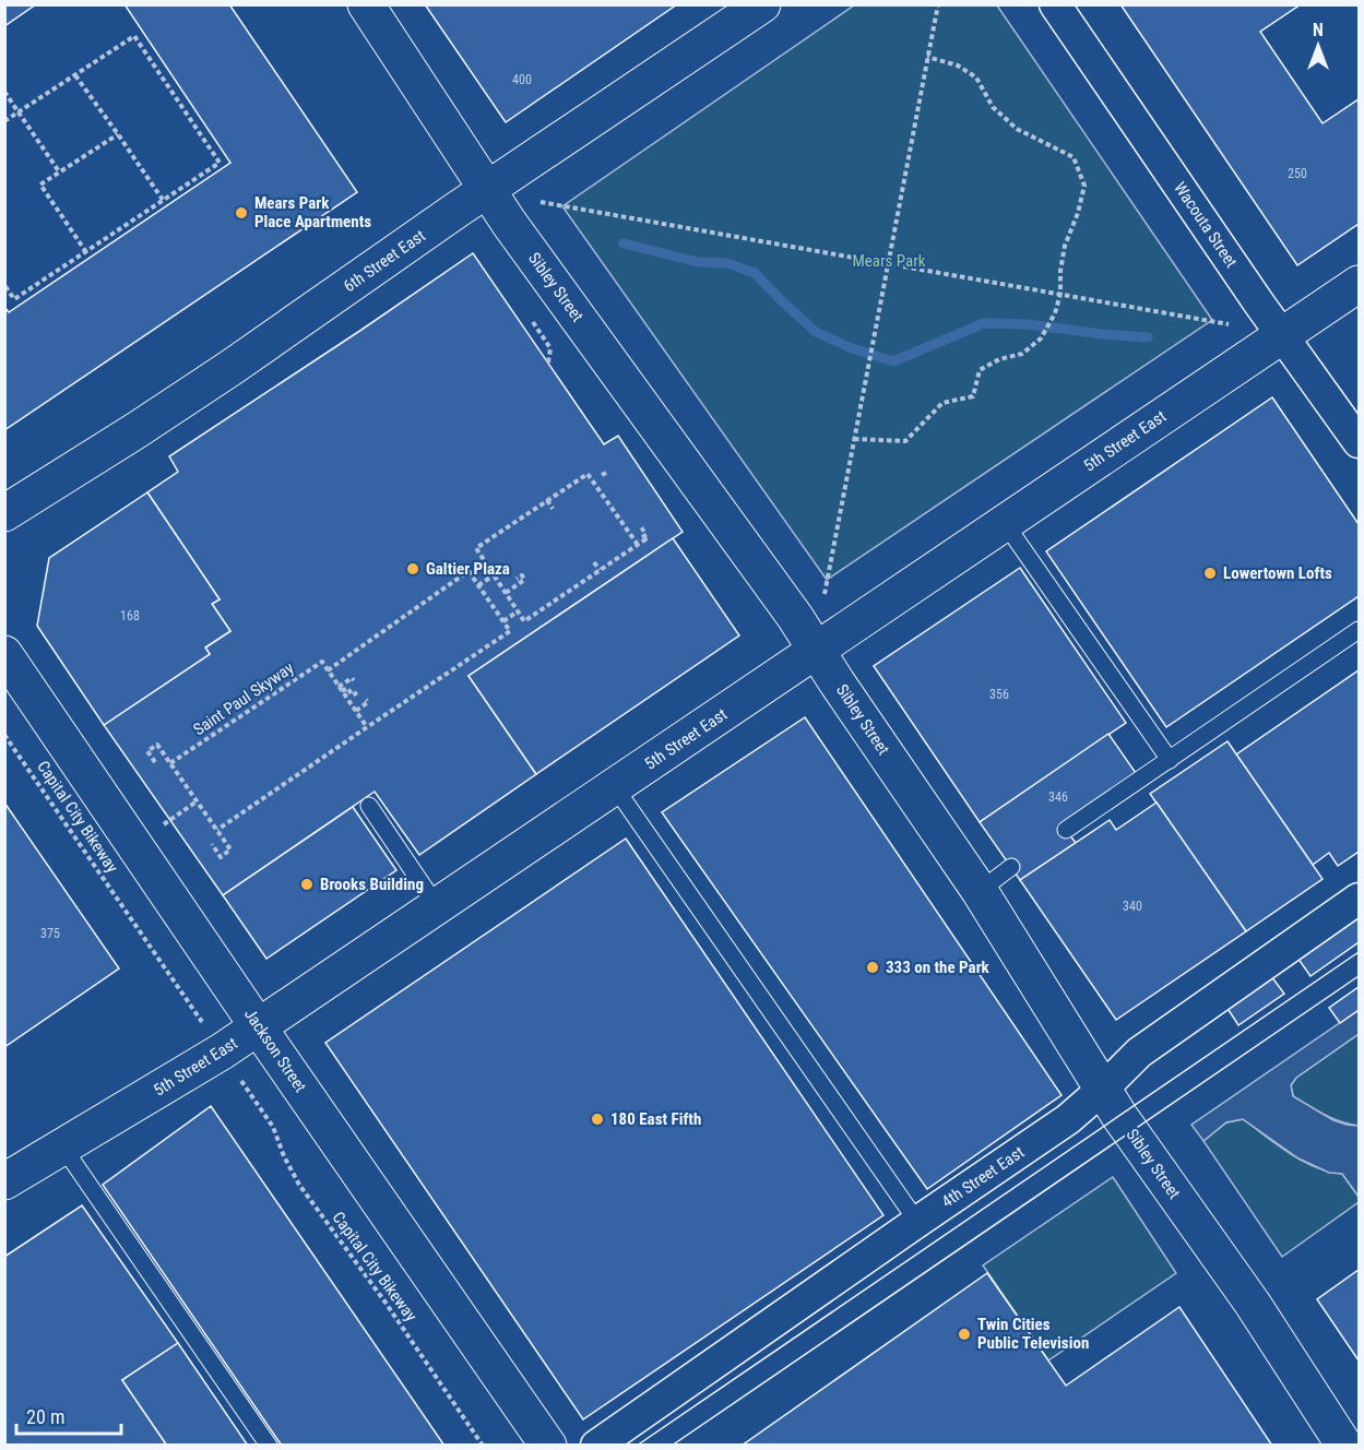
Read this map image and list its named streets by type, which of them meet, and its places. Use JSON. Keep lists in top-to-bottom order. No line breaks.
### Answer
{"streets":{"main road":["6th Street East","Sibley Street","5th Street East","Jackson Street"],"street":["Wacouta Street","4th Street East"],"path":["Saint Paul Skyway","Capital City Bikeway"]},"crossings":[["Wacouta Street","5th Street East"],["6th Street East","Sibley Street"],["Sibley Street","5th Street East"],["Sibley Street","4th Street East"],["5th Street East","Jackson Street"]],"parks":["Mears Park"],"places":["Mears Park Place Apartments","Galtier Plaza","Lowertown Lofts","Brooks Building","333 on the Park","180 East Fifth","Twin Cities Public Television"],"house_numbers":["400","250","168","356","346","340","375"],"scale_bar":"20 m","north":"top"}
